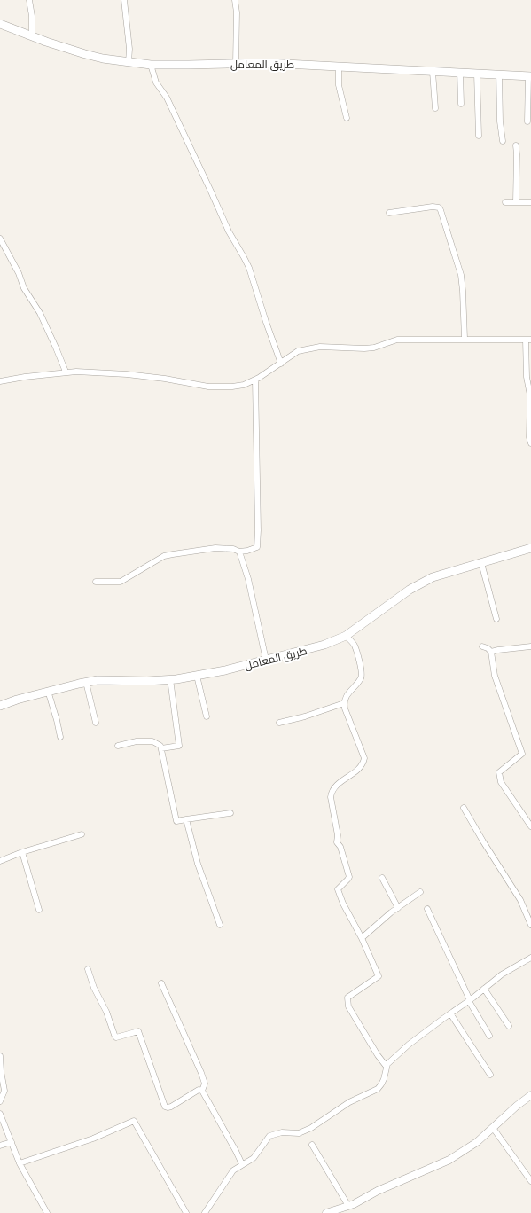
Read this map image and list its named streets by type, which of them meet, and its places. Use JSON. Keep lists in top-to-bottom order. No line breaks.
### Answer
{"streets":{"main road":["طريق المعامل"]}}
